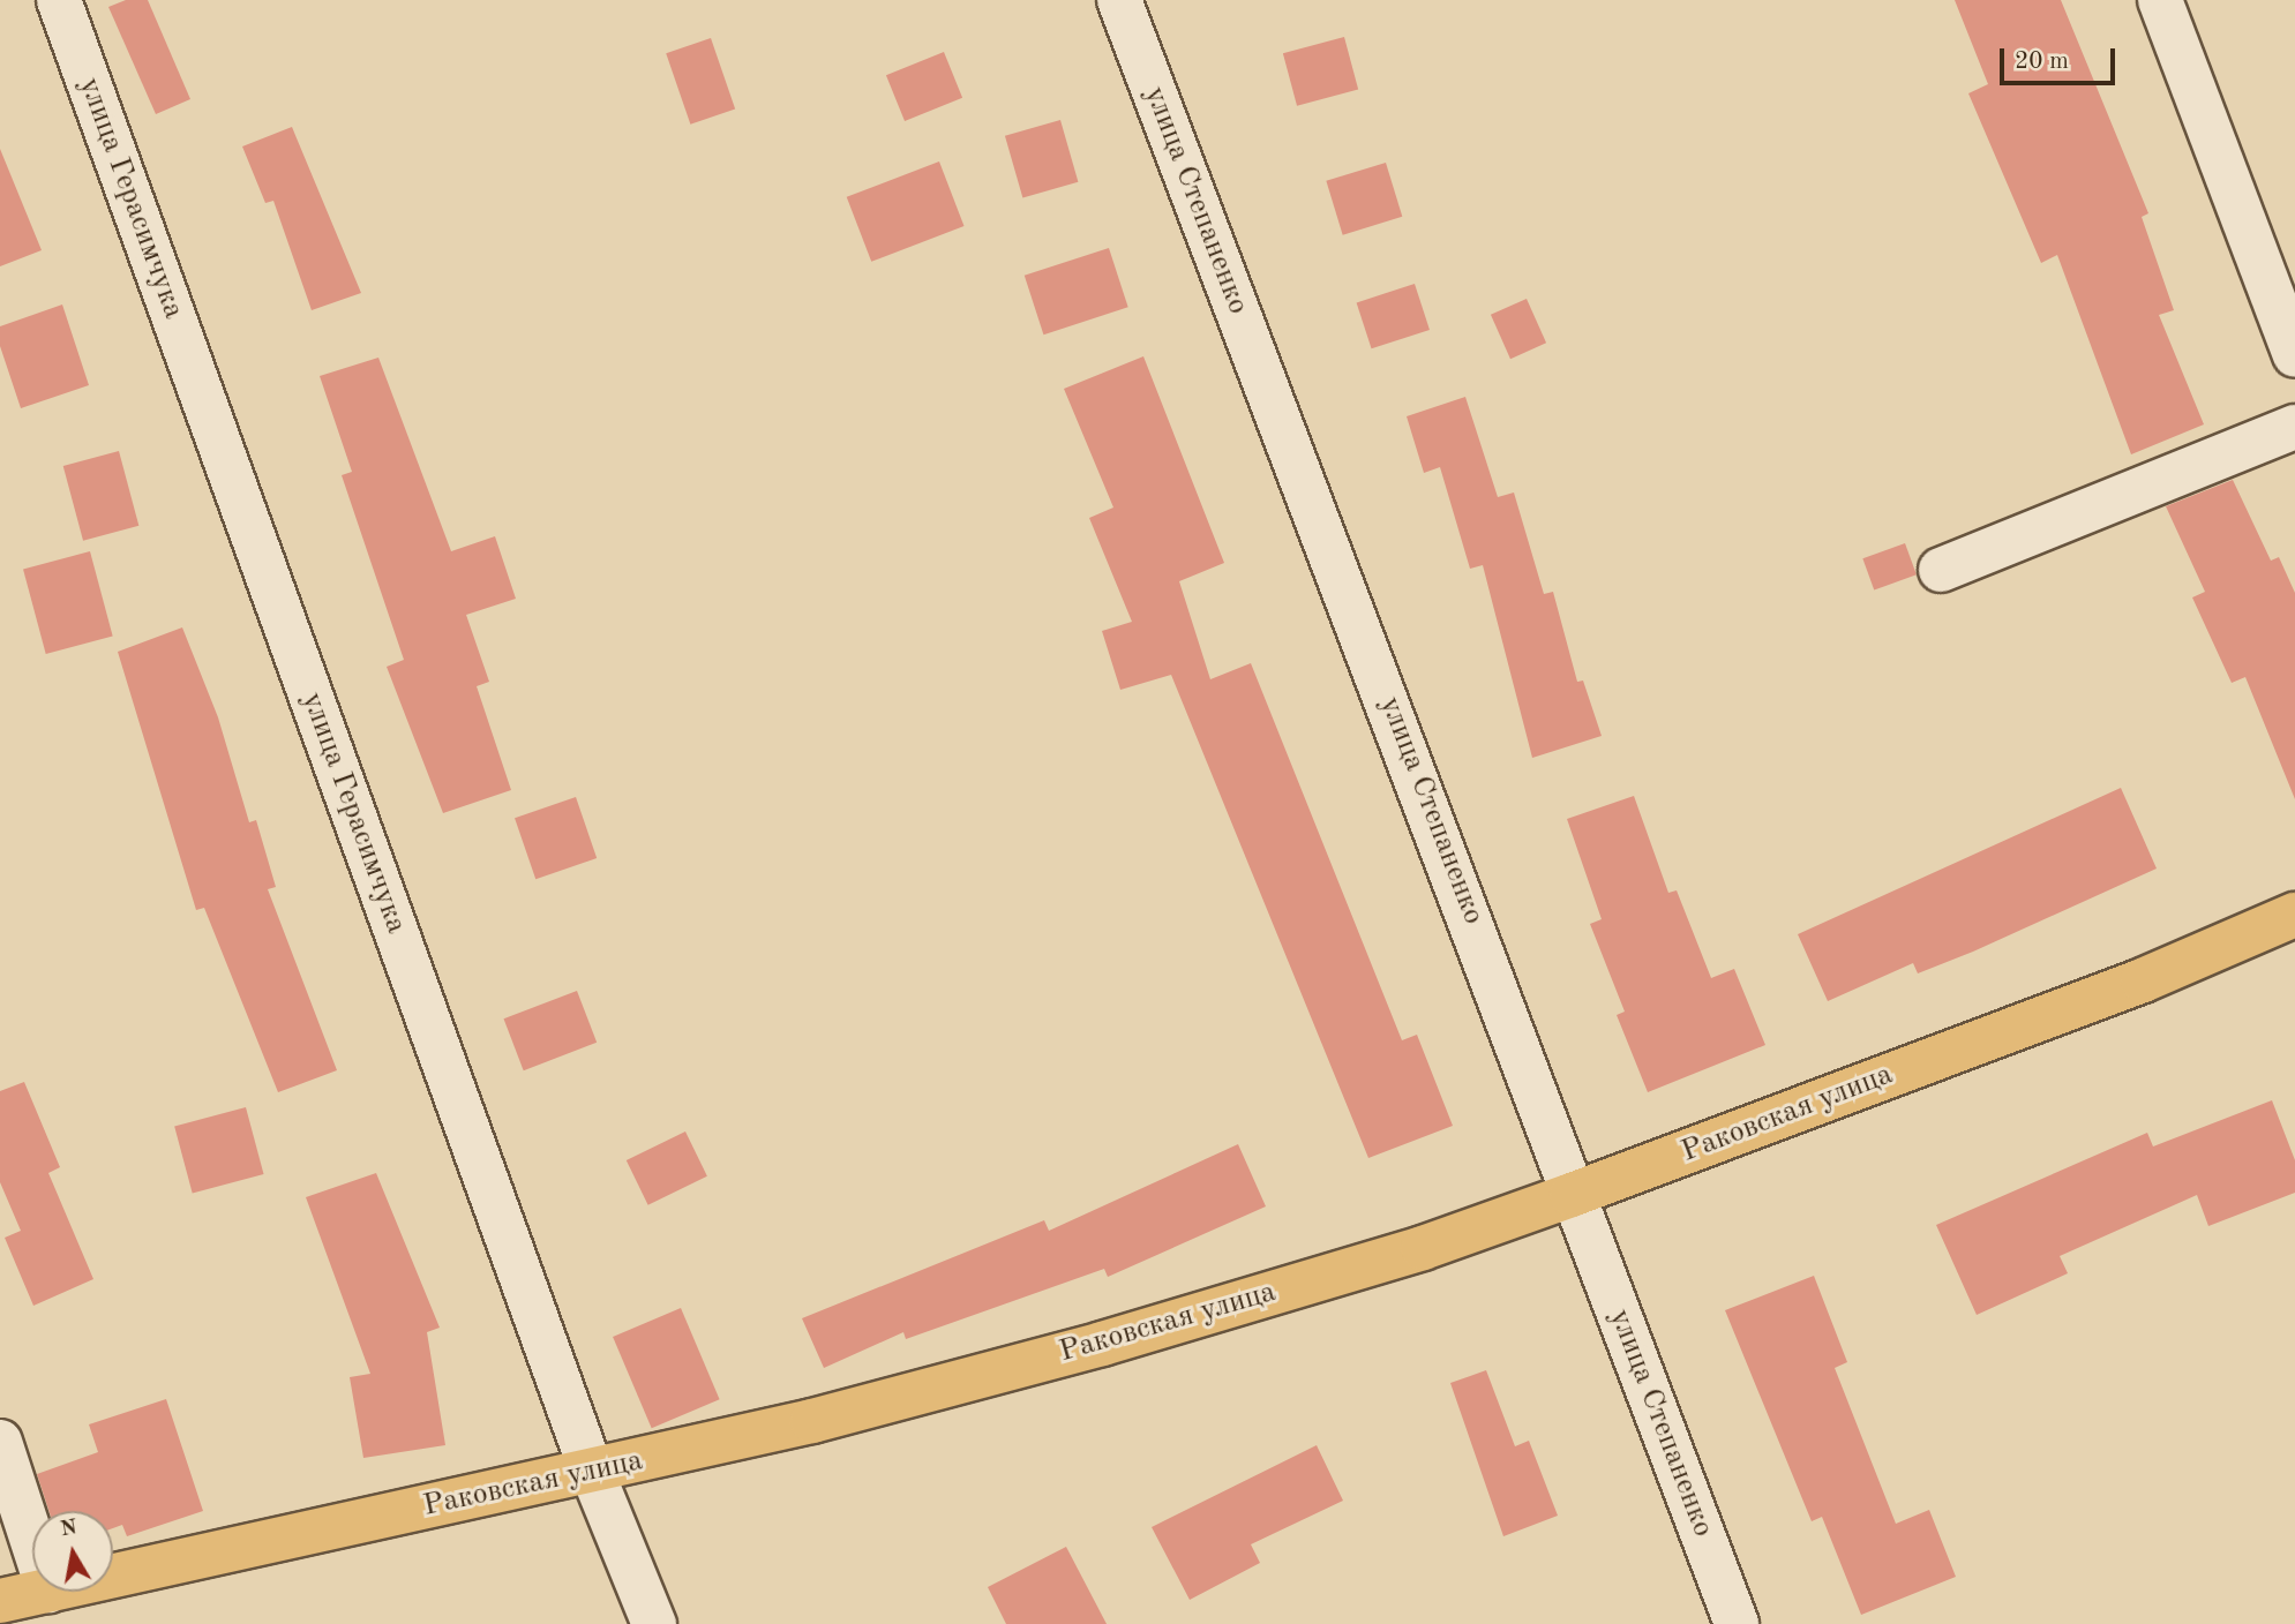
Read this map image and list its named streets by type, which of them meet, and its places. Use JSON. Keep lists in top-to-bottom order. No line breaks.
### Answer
{"streets":{"main road":["Раковская улица"],"street":["улица Герасимчука","улица Степаненко"]},"crossings":[["улица Герасимчука","Раковская улица"],["улица Степаненко","Раковская улица"]],"scale_bar":"20 m","north":"top"}
